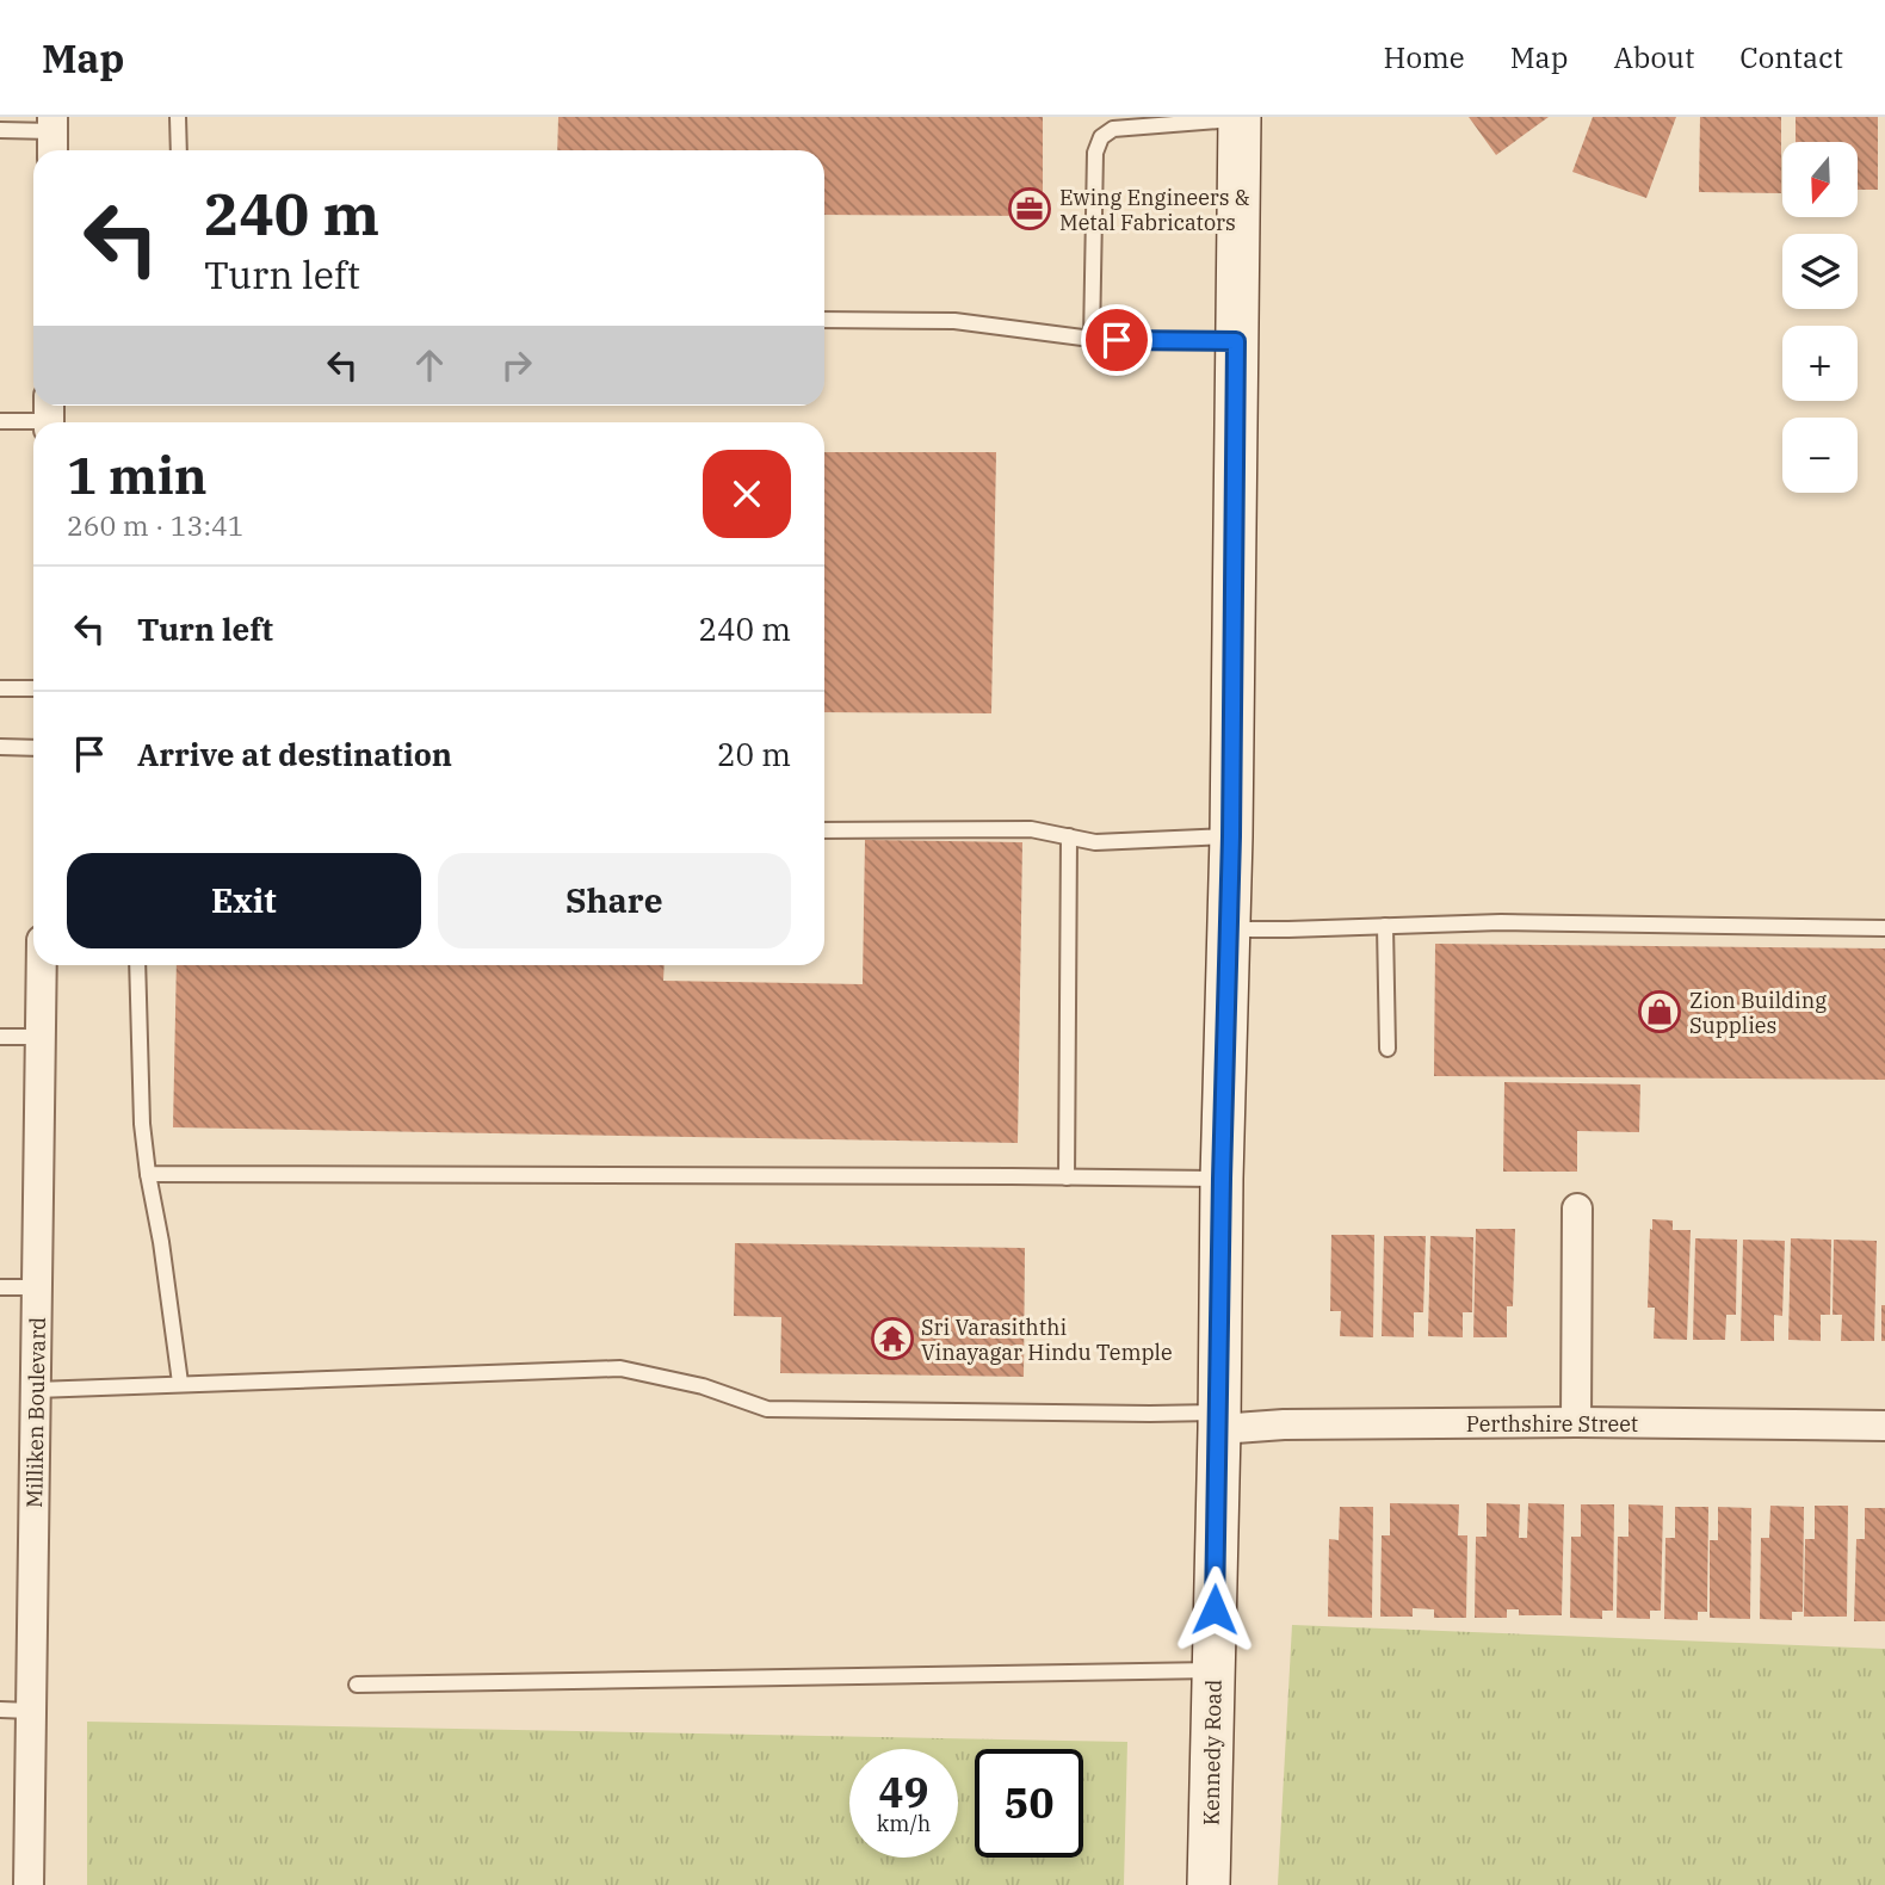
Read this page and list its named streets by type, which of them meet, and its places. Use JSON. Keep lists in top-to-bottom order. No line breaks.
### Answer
{"streets":{"main road":["Kennedy Road"],"street":["Milliken Boulevard","Perthshire Street"]},"crossings":[["Perthshire Street","Kennedy Road"]],"places":{"office":["Ewing Engineers & Metal Fabricators"],"shop":["Zion Building Supplies"],"temple":["Sri Varasiththi Vinayagar Hindu Temple"]},"north":"bottom","page":{"header":"Map","nav":["Home","Map","About","Contact"],"map_buttons":["+","−"],"turn":["240 m","Turn left"],"heading":["1 min","260 m · 13:41"],"list":[{"name":"Turn left","value":"240 m"},{"name":"Arrive at destination","value":"20 m"}],"buttons":["Exit","Share"],"speed":"49 km/h","limit":"50"}}
